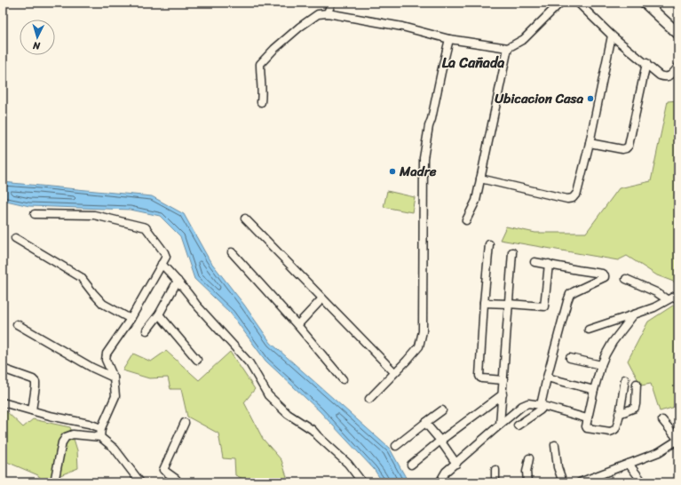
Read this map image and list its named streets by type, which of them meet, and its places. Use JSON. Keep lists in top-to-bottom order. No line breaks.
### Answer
{"districts":["La Cañada"],"places":["Ubicacion Casa","Madre"],"north":"bottom"}
